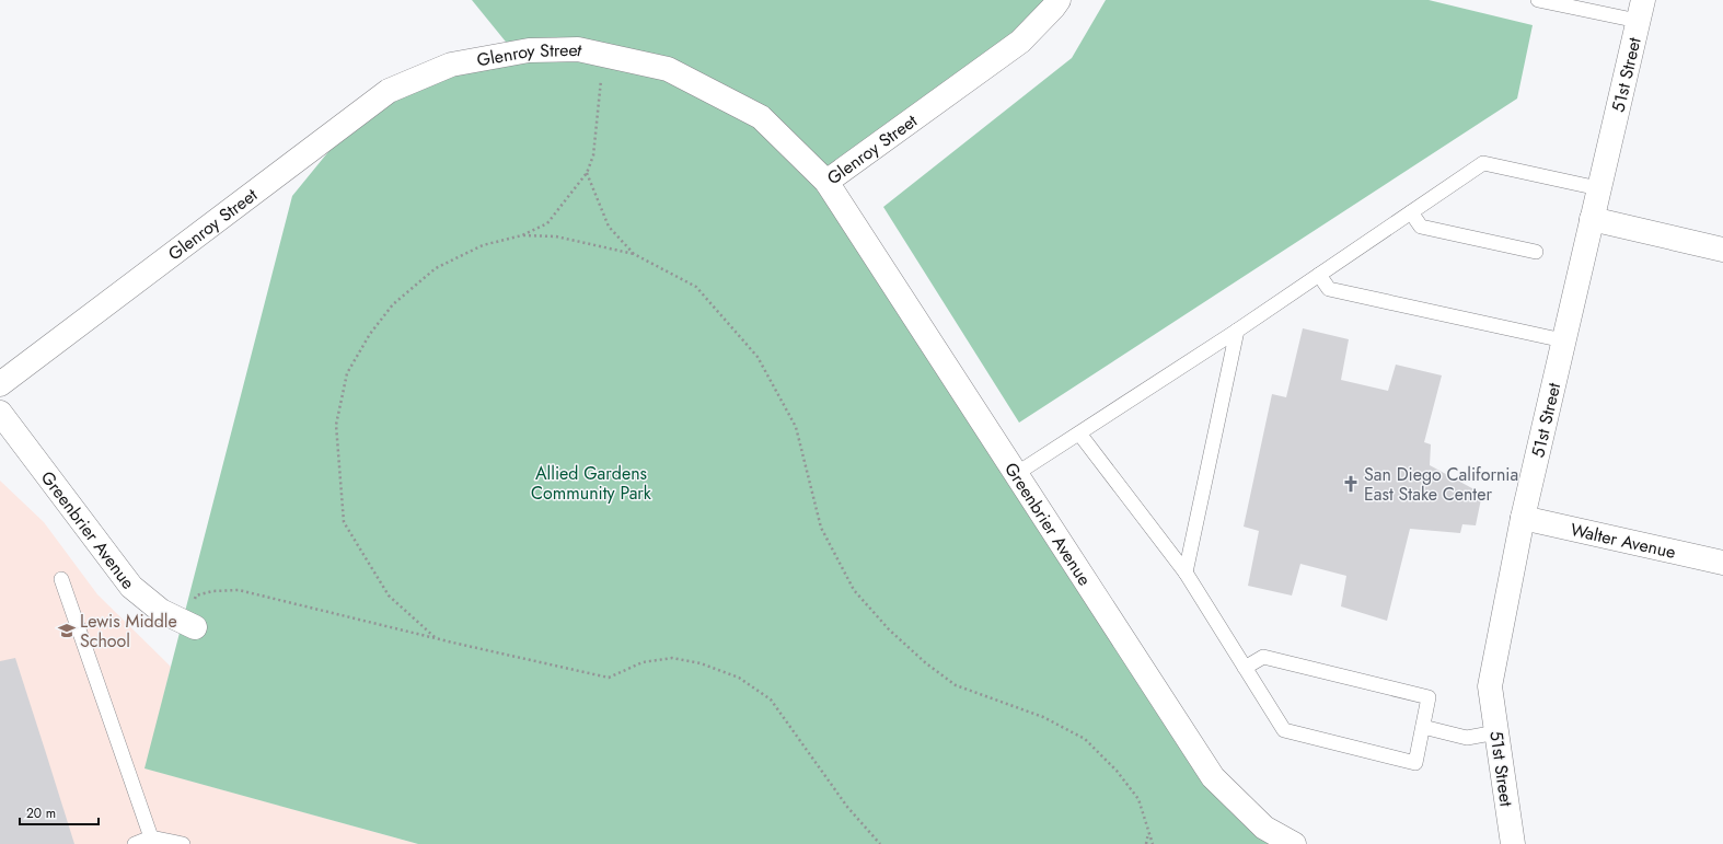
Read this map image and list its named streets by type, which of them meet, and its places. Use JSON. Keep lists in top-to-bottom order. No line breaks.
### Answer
{"streets":{"street":["Glenroy Street","51st Street","Greenbrier Avenue","Walter Avenue"]},"crossings":[["Glenroy Street","Greenbrier Avenue"],["51st Street","Walter Avenue"]],"parks":["Allied Gardens Community Park"],"places":{"church":["San Diego California East Stake Center"],"school or university":["Lewis Middle School"]},"scale_bar":"20 m"}
